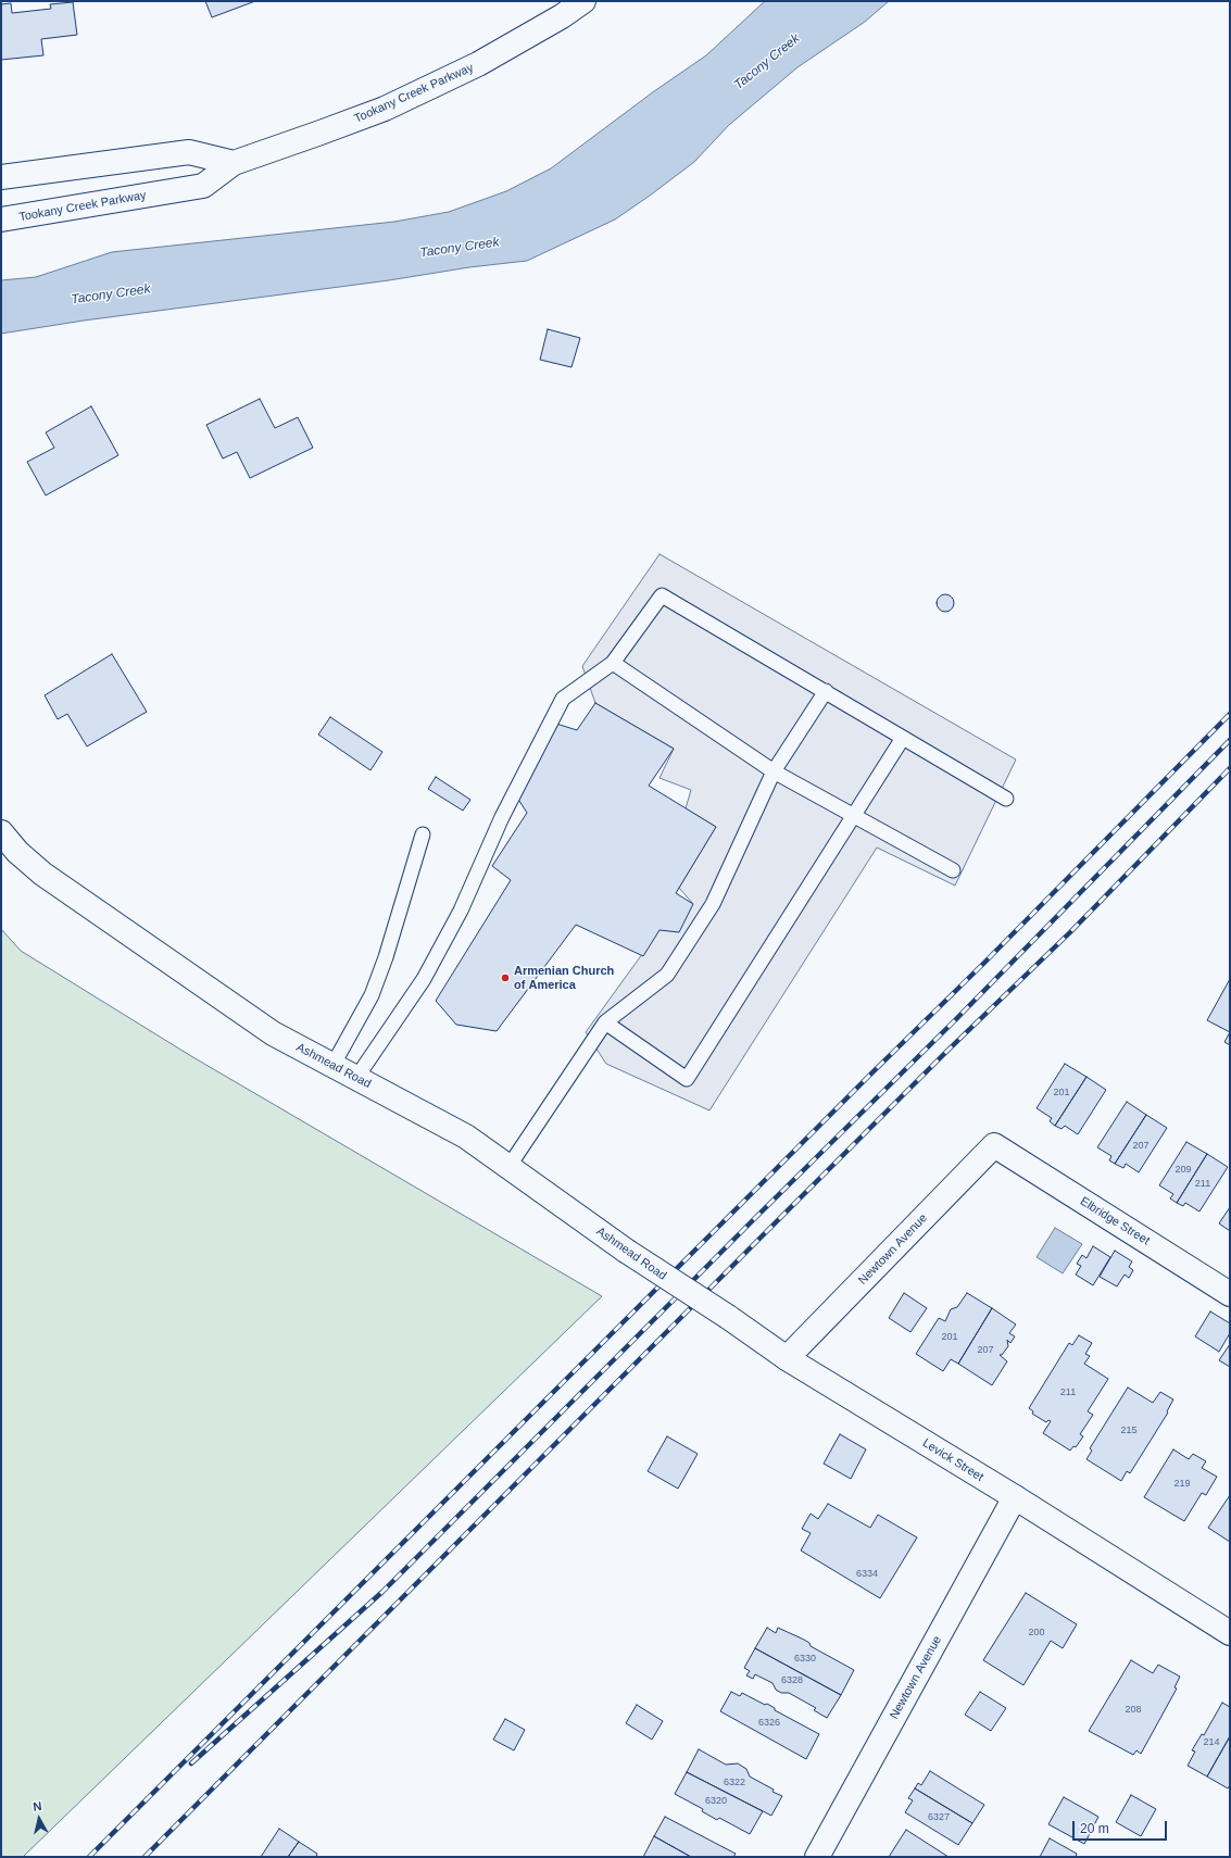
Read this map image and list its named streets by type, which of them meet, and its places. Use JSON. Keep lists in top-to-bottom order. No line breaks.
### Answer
{"streets":{"street":["Tookany Creek Parkway","Ashmead Road","Elbridge Street","Newtown Avenue","Levick Street"]},"crossings":[["Ashmead Road","Levick Street"],["Elbridge Street","Newtown Avenue"],["Newtown Avenue","Levick Street"]],"water":["Tacony Creek"],"places":["Armenian Church of America"],"house_numbers":["201","207","209","211","201","207","211","215","219","6334","200","6330","6328","208","6326","214","6322","6320","6327"],"scale_bar":"20 m","north":"top"}
